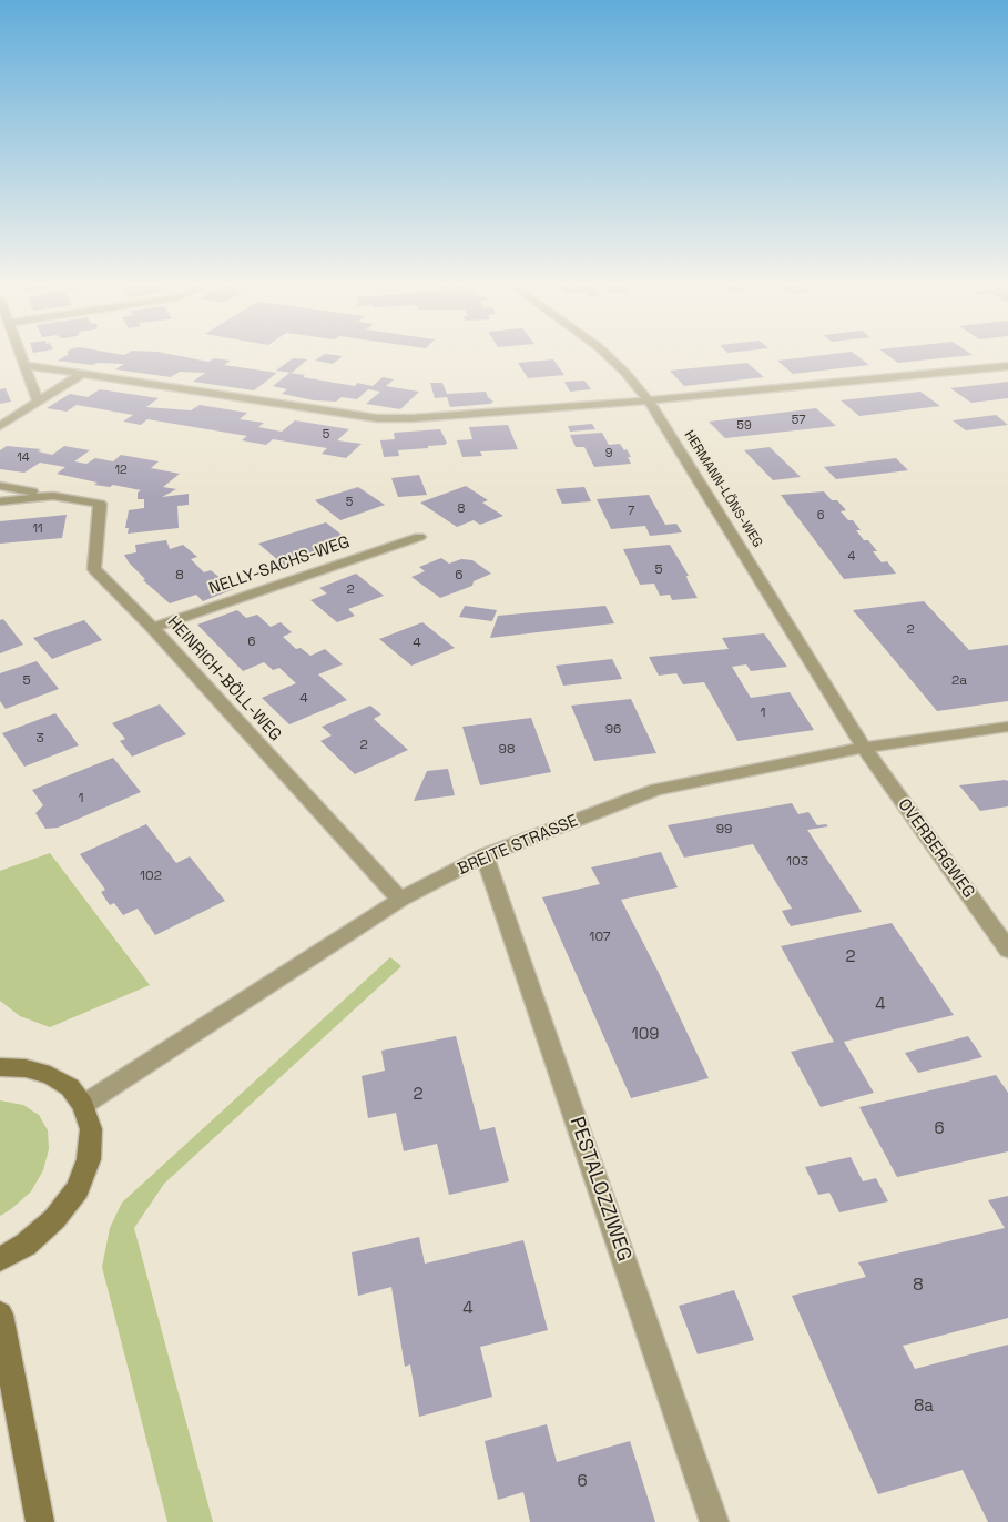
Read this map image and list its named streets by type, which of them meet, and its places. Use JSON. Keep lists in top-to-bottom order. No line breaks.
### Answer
{"streets":{"street":["HERMANN-LÖNS-WEG","NELLY-SACHS-WEG","HEINRICH-BÖLL-WEG","BREITE STRASSE","OVERBERGWEG","PESTALOZZIWEG"]},"crossings":[["HERMANN-LÖNS-WEG","BREITE STRASSE"],["HERMANN-LÖNS-WEG","OVERBERGWEG"],["NELLY-SACHS-WEG","HEINRICH-BÖLL-WEG"],["HEINRICH-BÖLL-WEG","BREITE STRASSE"],["BREITE STRASSE","OVERBERGWEG"],["BREITE STRASSE","PESTALOZZIWEG"]],"house_numbers":["57","59","5","9","14","12","5","8","7","6","11","4","5","8","6","2","2","6","4","5","2a","4","1","96","3","2","98","1","99","103","102","107","2","4","109","2","6","8","4","8a","6"]}
